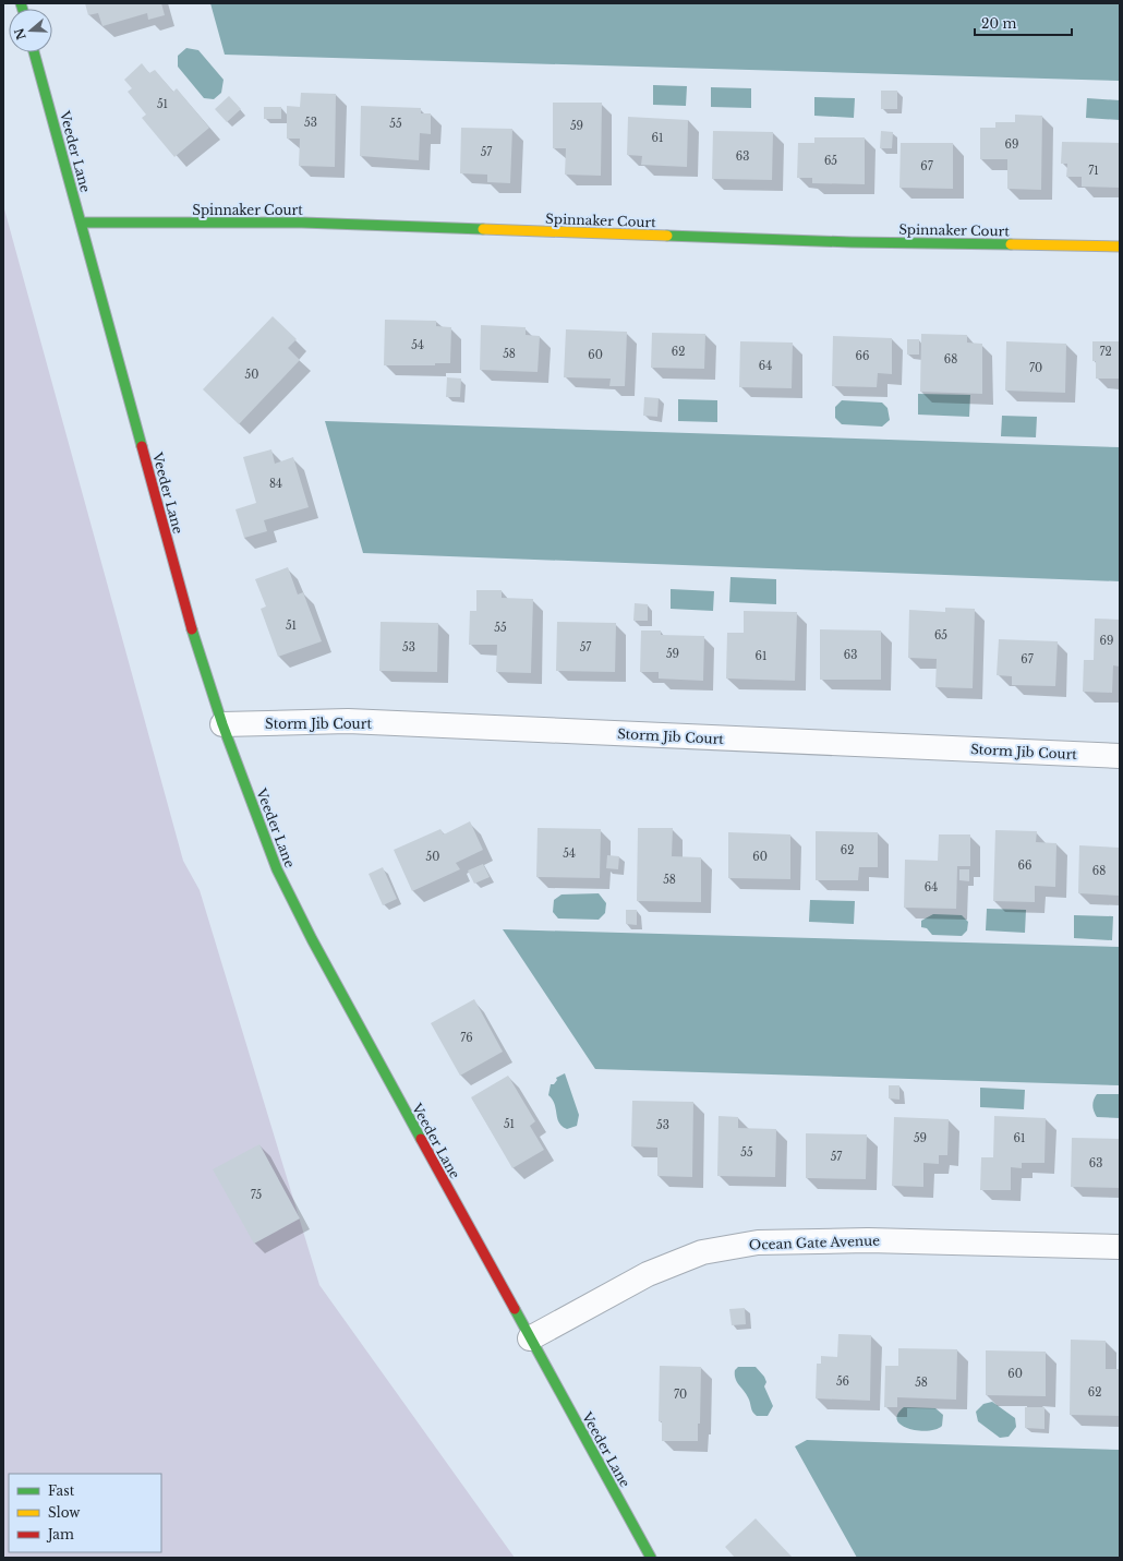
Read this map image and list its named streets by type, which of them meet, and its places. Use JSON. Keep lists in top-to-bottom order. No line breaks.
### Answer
{"streets":{"street":["Veeder Lane","Spinnaker Court","Storm Jib Court","Ocean Gate Avenue"]},"crossings":[["Veeder Lane","Spinnaker Court"],["Veeder Lane","Storm Jib Court"],["Veeder Lane","Ocean Gate Avenue"]],"house_numbers":["51","53","55","59","61","69","57","63","65","67","71","54","62","72","58","60","66","68","64","70","50","84","51","55","65","69","53","57","59","63","61","67","62","54","50","60","66","68","58","64","76","51","53","59","61","55","57","63","75","60","56","58","62","70"],"legend":["Fast","Slow","Jam"],"scale_bar":"20 m","north":"left"}
